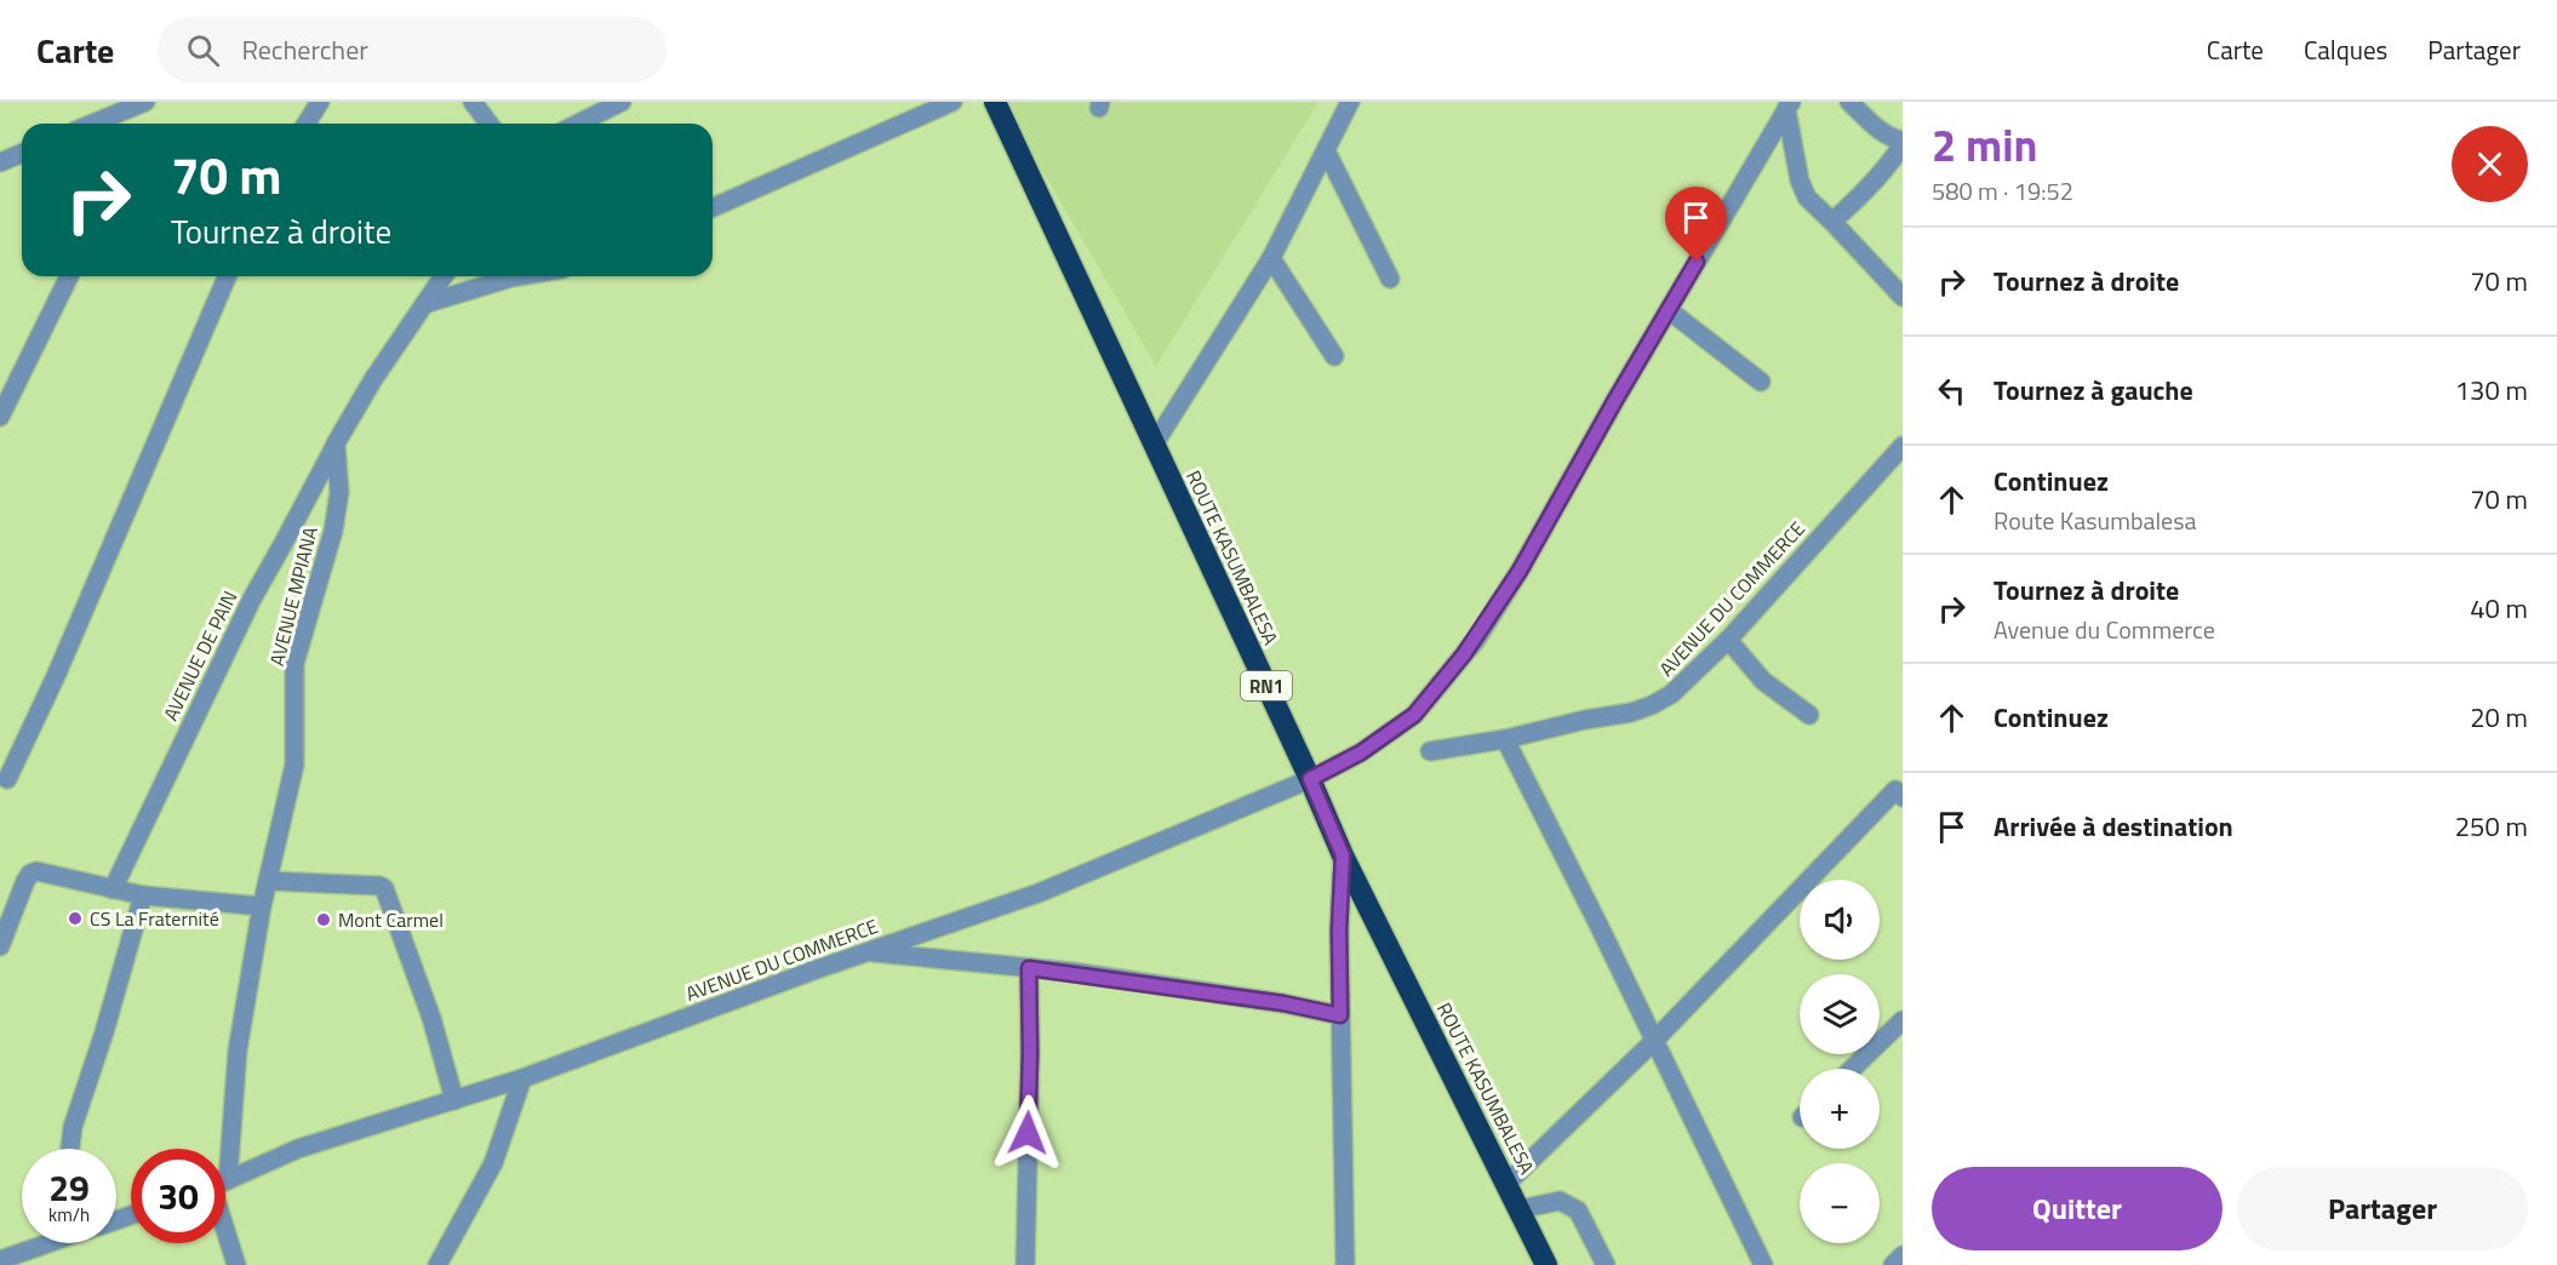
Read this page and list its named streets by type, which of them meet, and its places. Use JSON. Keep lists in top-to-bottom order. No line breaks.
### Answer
{"streets":{"highway":["ROUTE KASUMBALESA","RN1"],"street":["AVENUE MPIANA","AVENUE DU COMMERCE","AVENUE DE PAIN"]},"crossings":[["ROUTE KASUMBALESA","AVENUE DU COMMERCE"],["AVENUE MPIANA","AVENUE DE PAIN"]],"places":["CS La Fraternité","Mont Carmel"],"page":{"header":"Carte","search":"Rechercher","nav":["Carte","Calques","Partager"],"heading":["2 min","580 m · 19:52"],"turn":["70 m","Tournez à droite"],"list":[{"name":"Tournez à droite","value":"70 m"},{"name":"Tournez à gauche","value":"130 m"},{"name":"Continuez","note":"Route Kasumbalesa","value":"70 m"},{"name":"Tournez à droite","note":"Avenue du Commerce","value":"40 m"},{"name":"Continuez","value":"20 m"},{"name":"Arrivée à destination","value":"250 m"}],"map_buttons":["+","−"],"speed":"29 km/h","limit":"30","buttons":["Quitter","Partager"]}}
